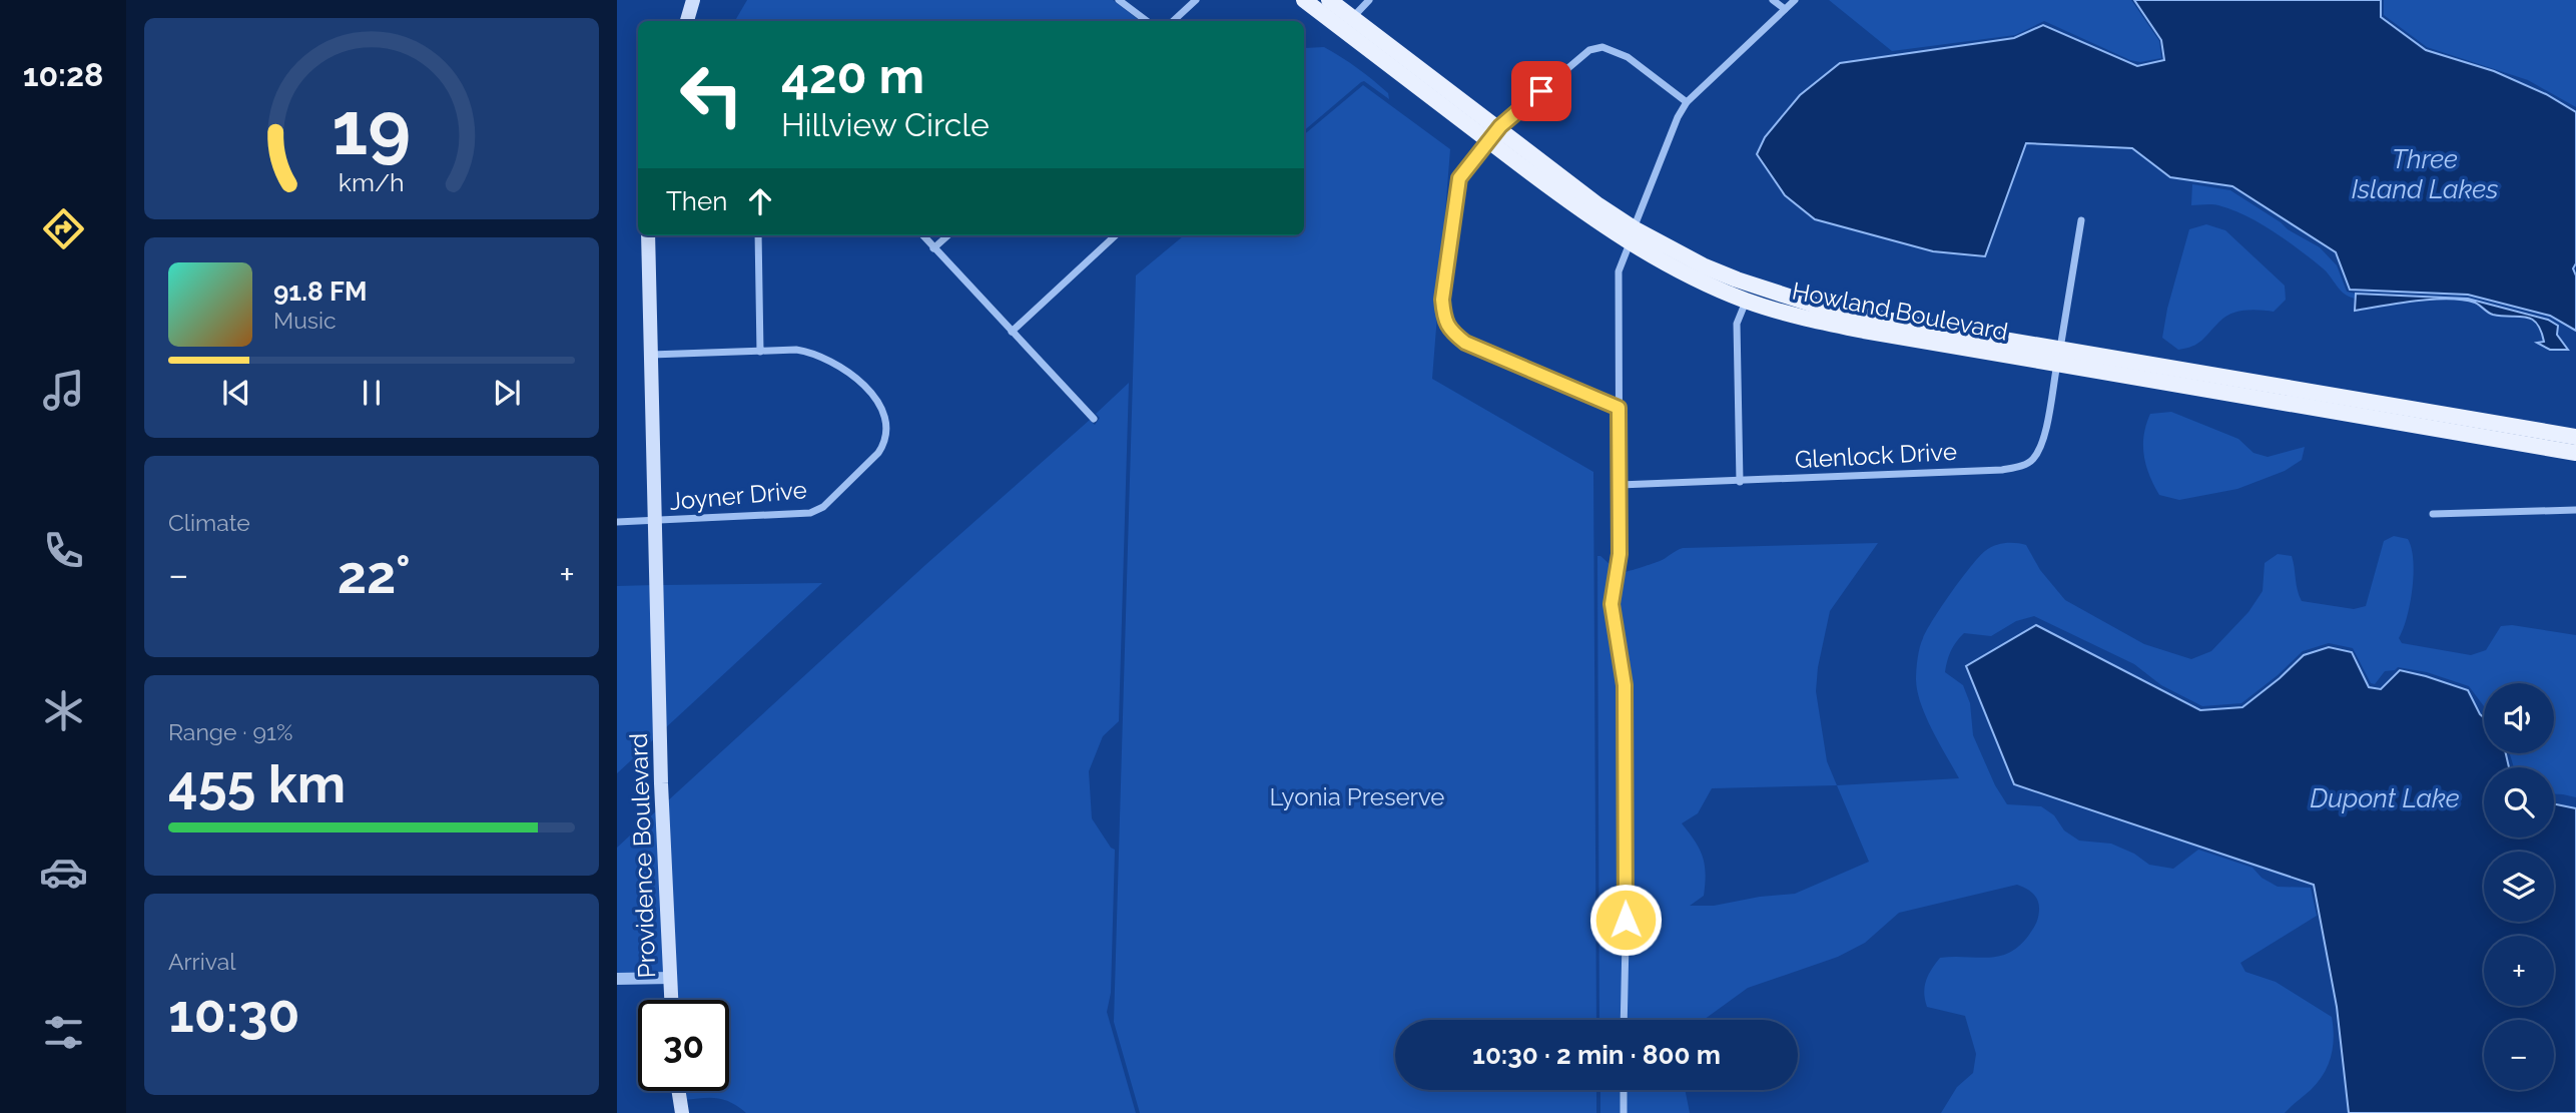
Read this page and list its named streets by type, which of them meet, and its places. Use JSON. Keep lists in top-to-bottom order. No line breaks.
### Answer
{"streets":{"main road":["Howland Boulevard","Providence Boulevard"],"street":["Glenlock Drive","Joyner Drive"]},"crossings":[["Howland Boulevard","Glenlock Drive"],["Joyner Drive","Providence Boulevard"]],"water":["Three Island Lakes","Dupont Lake"],"parks":["Lyonia Preserve"],"page":{"tabs":"10:28","turn":["420 m","Hillview Circle"],"then":"Then","song":["91.8 FM","Music"],"tile":["Climate",["Range · 91%","455 km"],["Arrival","10:30"]],"heat":["−","22°","+"],"map_buttons":["+","−"],"limit":"30","trip":"10:30 · 2 min · 800 m","gauge":["19","km/h"]}}
